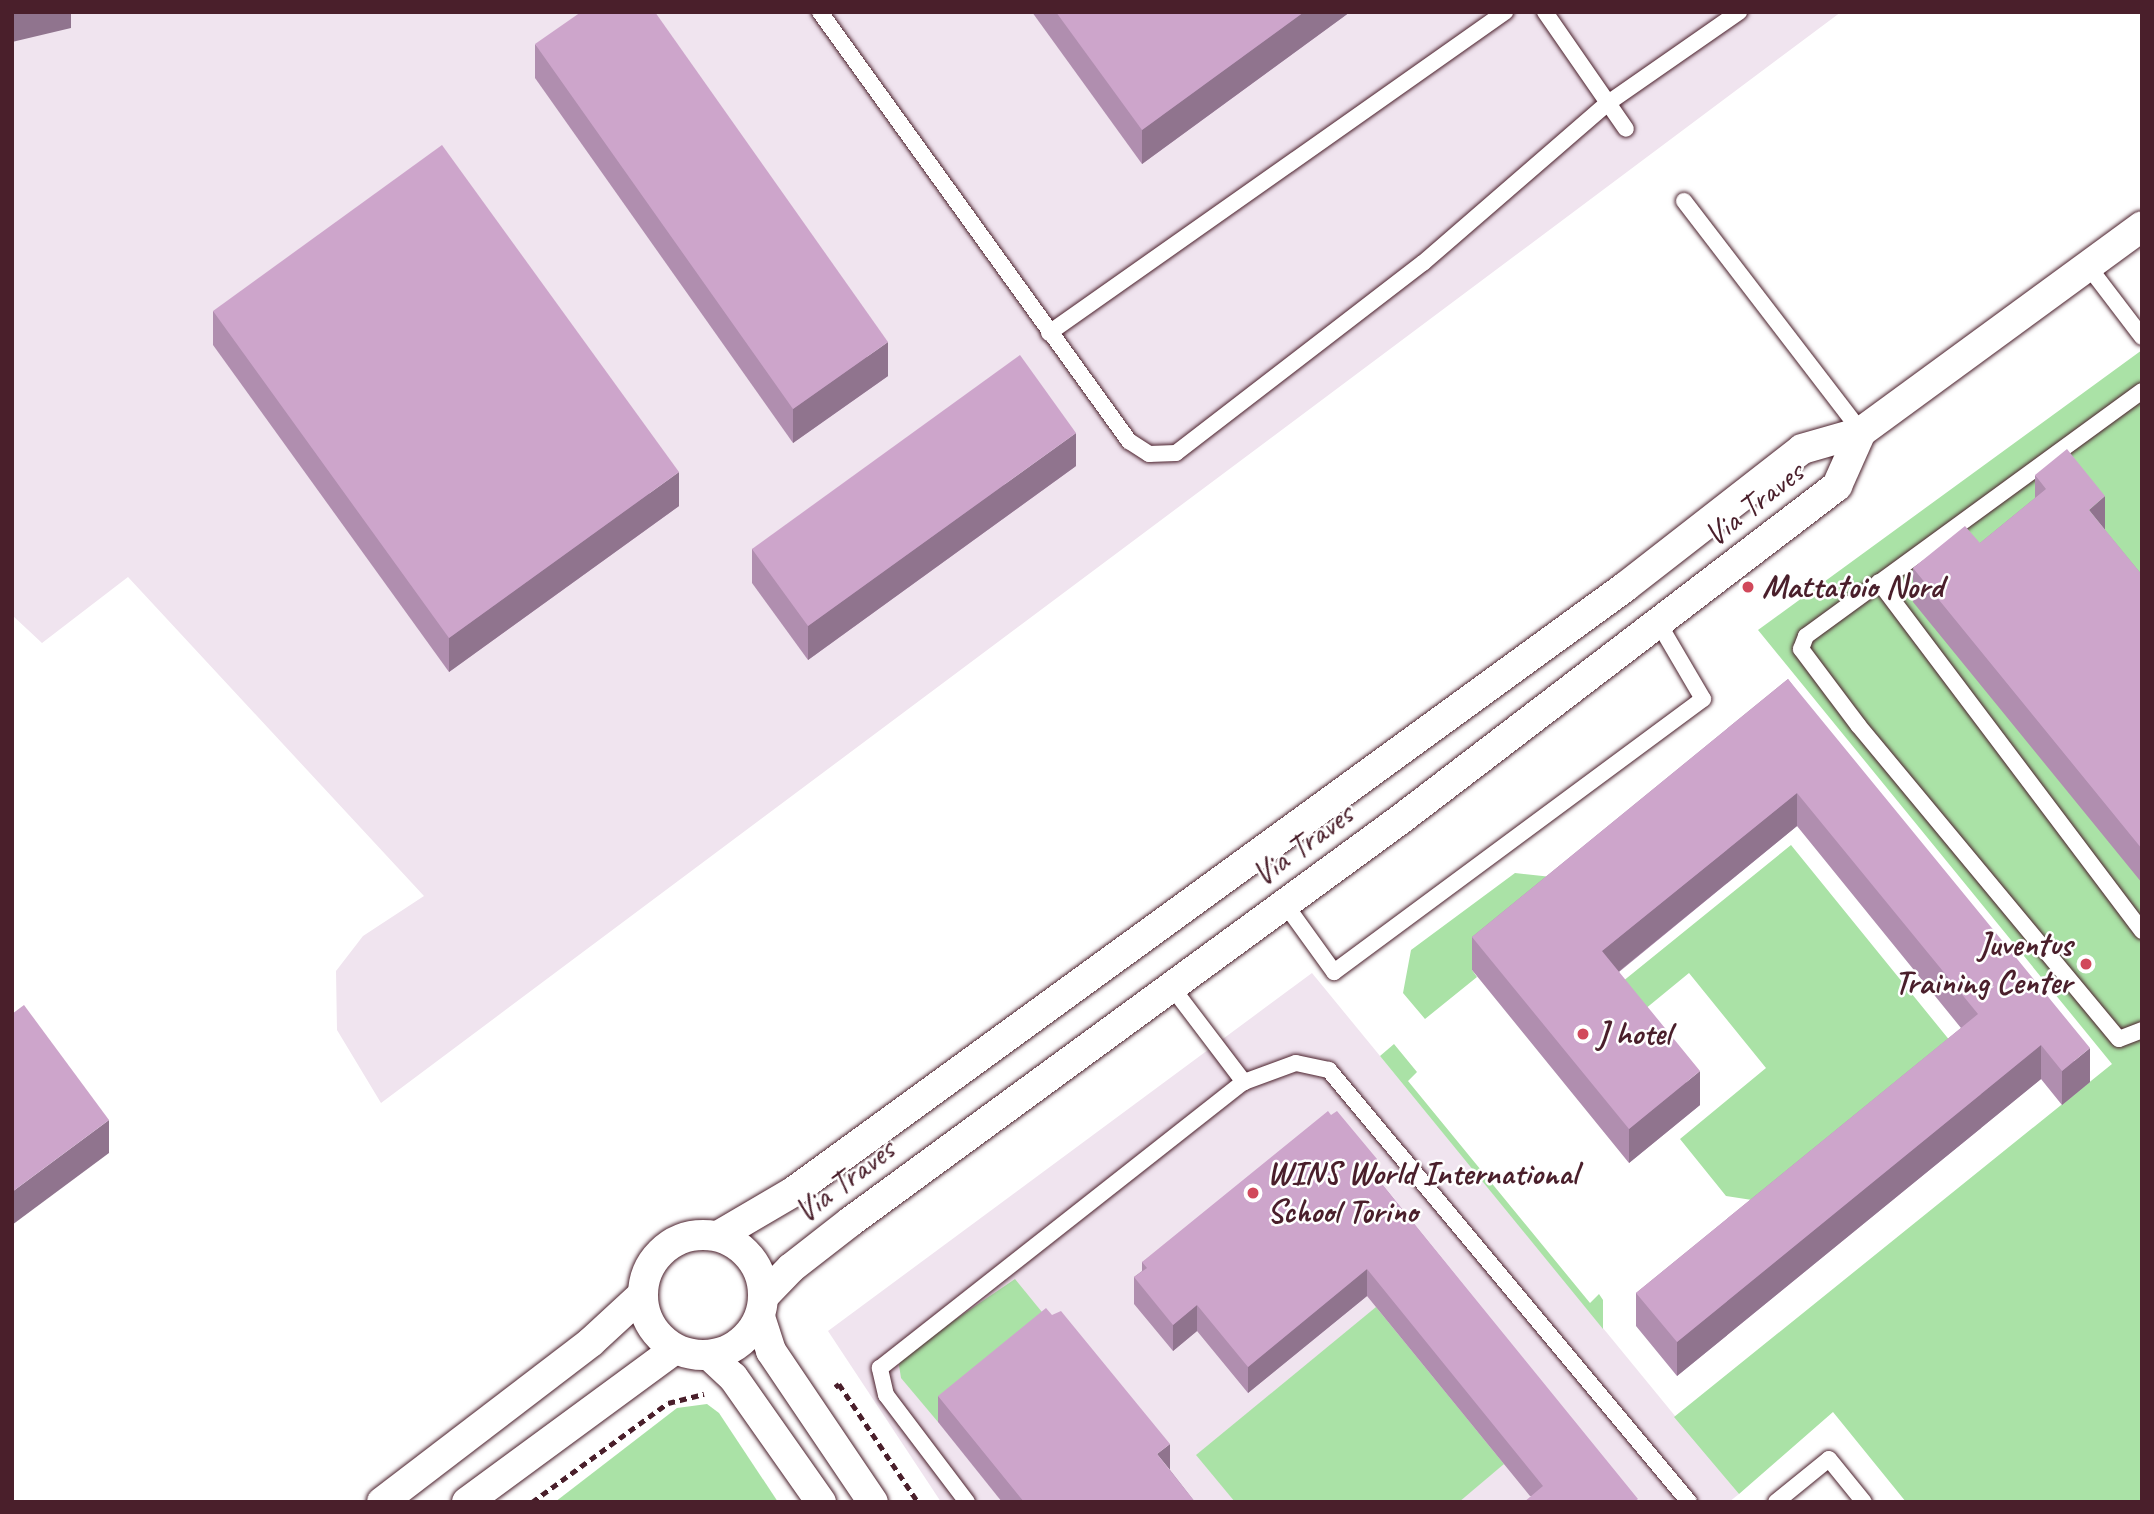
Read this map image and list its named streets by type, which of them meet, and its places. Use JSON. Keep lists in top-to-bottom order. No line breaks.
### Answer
{"streets":{"street":["Via Traves"]},"places":["Mattatoio Nord","Juventus Training Center","J hotel","WINS World International School Torino"]}
